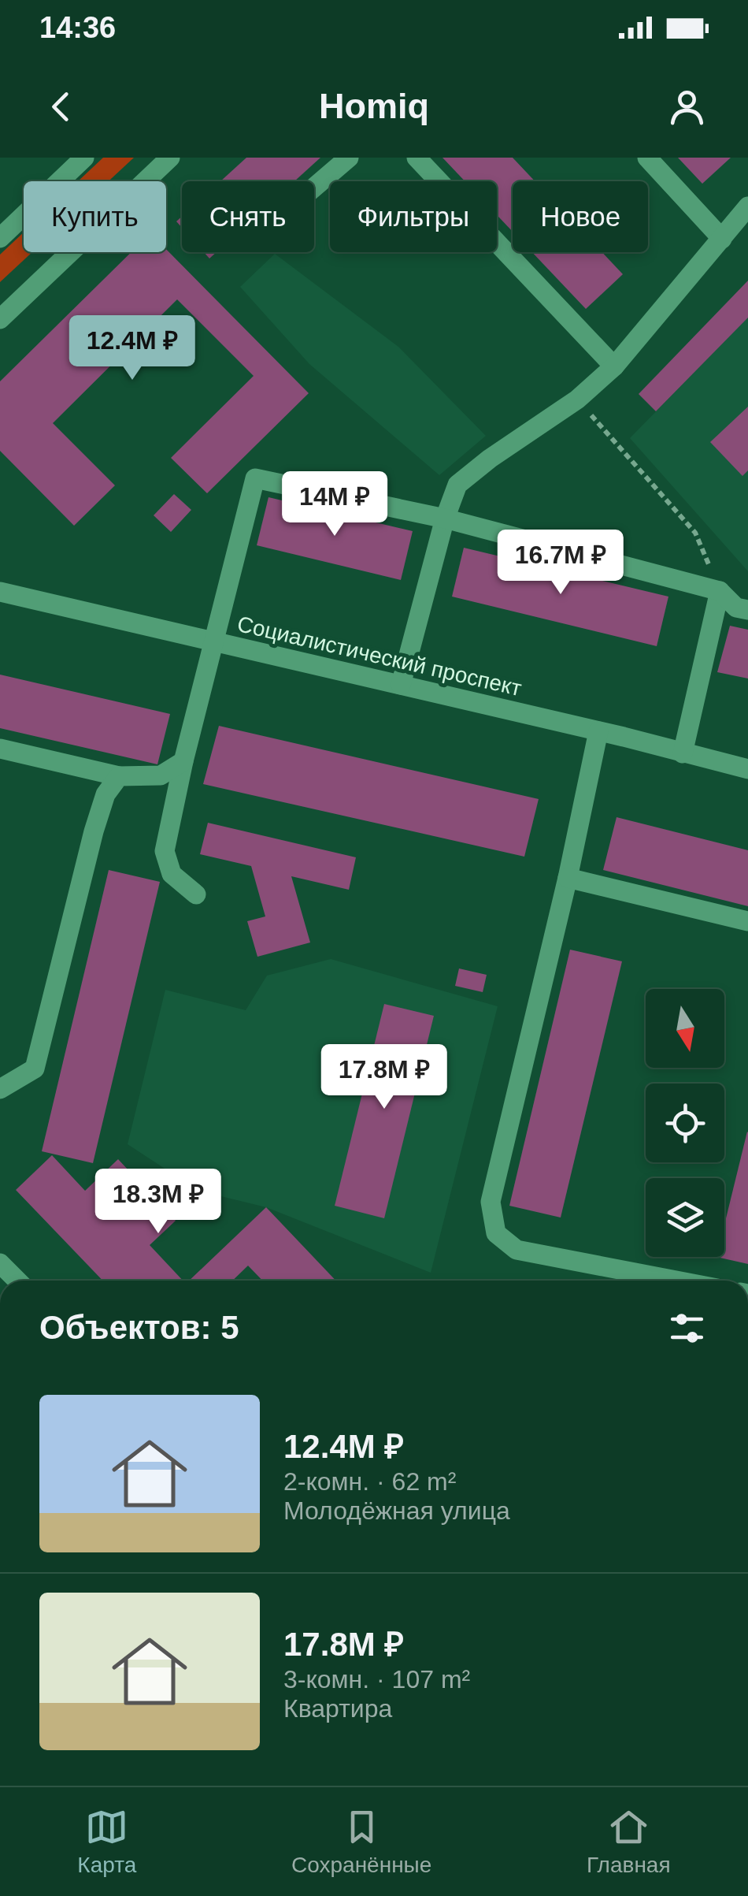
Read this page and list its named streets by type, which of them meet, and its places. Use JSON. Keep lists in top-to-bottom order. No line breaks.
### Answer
{"streets":{"street":["Социалистический проспект"]},"north":"bottom","page":{"status":"14:36","header":"Homiq","chip":["Купить","Снять","Фильтры","Новое"],"price":["12.4M ₽","14M ₽","16.7M ₽","17.8M ₽","18.3M ₽"],"heading":"Объектов: 5","list":[{"name":"12.4M ₽","note":"2-комн. · 62 m² · Молодёжная улица"},{"name":"17.8M ₽","note":"3-комн. · 107 m² · Квартира"}],"tabs":["Карта","Сохранённые","Главная"]}}
